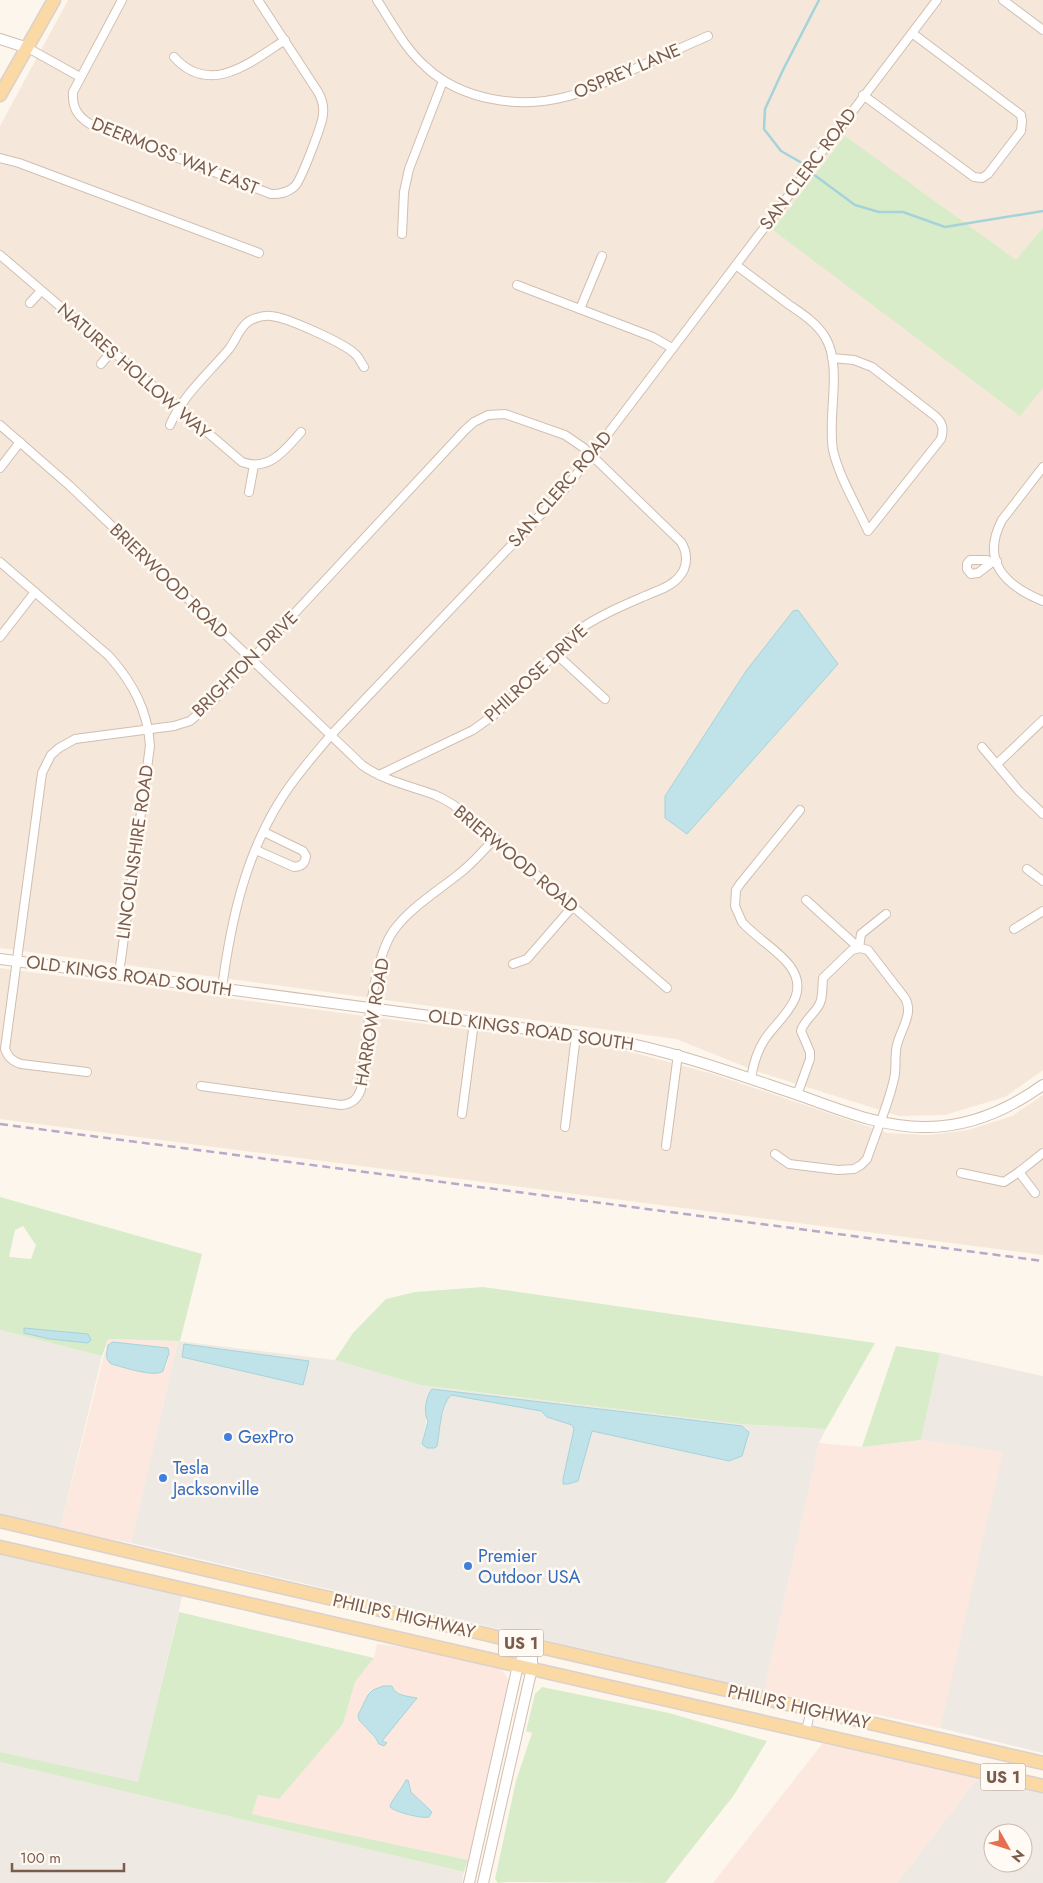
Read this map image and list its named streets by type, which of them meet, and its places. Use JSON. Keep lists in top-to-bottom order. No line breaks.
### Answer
{"streets":{"main road":["PHILIPS HIGHWAY","US 1"],"street":["OSPREY LANE","DEERMOSS WAY EAST","SAN CLERC ROAD","NATURES HOLLOW WAY","BRIERWOOD ROAD","BRIGHTON DRIVE","PHILROSE DRIVE","LINCOLNSHIRE ROAD","OLD KINGS ROAD SOUTH","HARROW ROAD"]},"crossings":[["SAN CLERC ROAD","BRIERWOOD ROAD"],["SAN CLERC ROAD","BRIGHTON DRIVE"],["SAN CLERC ROAD","OLD KINGS ROAD SOUTH"],["BRIERWOOD ROAD","BRIGHTON DRIVE"],["BRIERWOOD ROAD","PHILROSE DRIVE"],["BRIERWOOD ROAD","HARROW ROAD"],["BRIGHTON DRIVE","PHILROSE DRIVE"],["BRIGHTON DRIVE","LINCOLNSHIRE ROAD"],["BRIGHTON DRIVE","OLD KINGS ROAD SOUTH"],["LINCOLNSHIRE ROAD","OLD KINGS ROAD SOUTH"],["OLD KINGS ROAD SOUTH","HARROW ROAD"]],"places":["GexPro","Tesla Jacksonville","Premier Outdoor USA"],"scale_bar":"100 m","north":"bottom right"}
